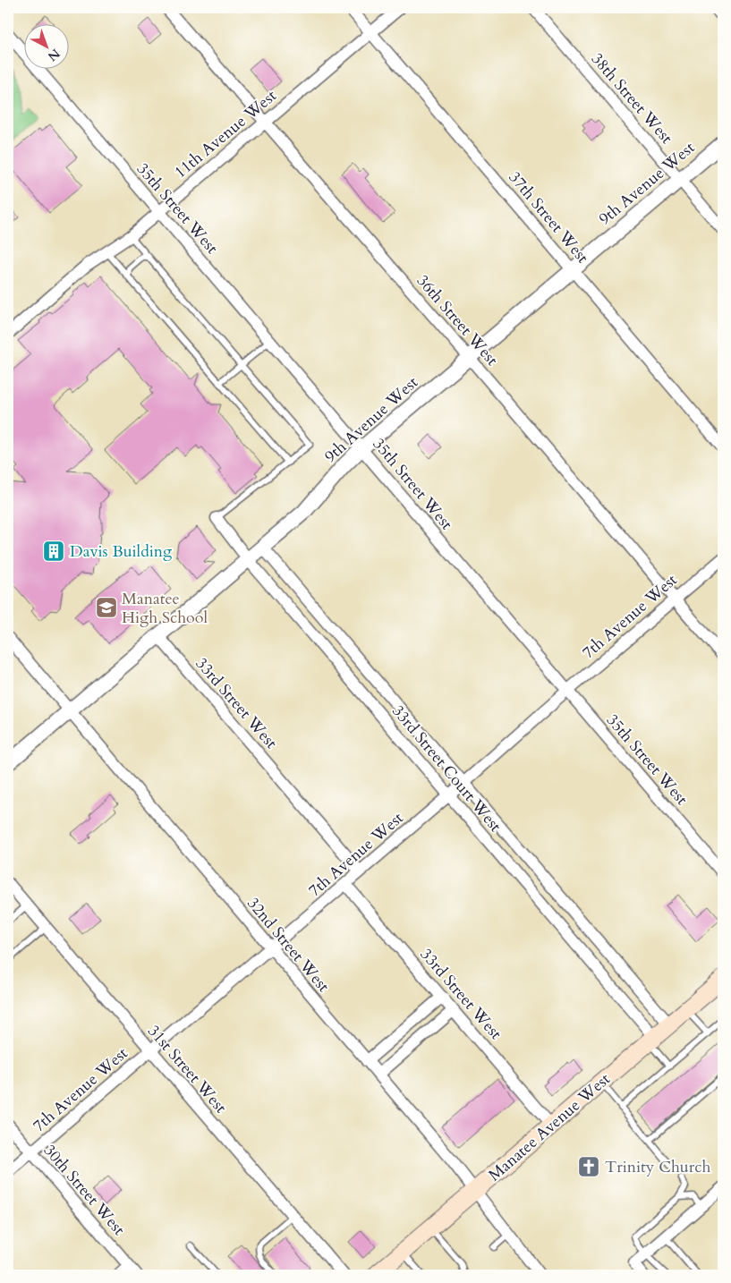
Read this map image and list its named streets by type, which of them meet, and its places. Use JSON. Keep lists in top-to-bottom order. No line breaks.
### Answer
{"streets":{"main road":["Manatee Avenue West"],"street":["38th Street West","11th Avenue West","9th Avenue West","35th Street West","37th Street West","36th Street West","7th Avenue West","33rd Street West","33rd Street Court West","32nd Street West","31st Street West","30th Street West"]},"crossings":[["38th Street West","9th Avenue West"],["11th Avenue West","35th Street West"],["11th Avenue West","37th Street West"],["11th Avenue West","36th Street West"],["9th Avenue West","35th Street West"],["9th Avenue West","37th Street West"],["9th Avenue West","36th Street West"],["9th Avenue West","33rd Street West"],["9th Avenue West","33rd Street Court West"],["9th Avenue West","32nd Street West"],["35th Street West","7th Avenue West"],["36th Street West","7th Avenue West"],["7th Avenue West","33rd Street West"],["7th Avenue West","33rd Street Court West"],["7th Avenue West","32nd Street West"],["7th Avenue West","31st Street West"],["7th Avenue West","30th Street West"],["33rd Street West","Manatee Avenue West"],["33rd Street Court West","Manatee Avenue West"],["32nd Street West","Manatee Avenue West"]],"places":{"building":["Davis Building"],"school or university":["Manatee High School"],"church":["Trinity Church"]},"north":"bottom right"}
